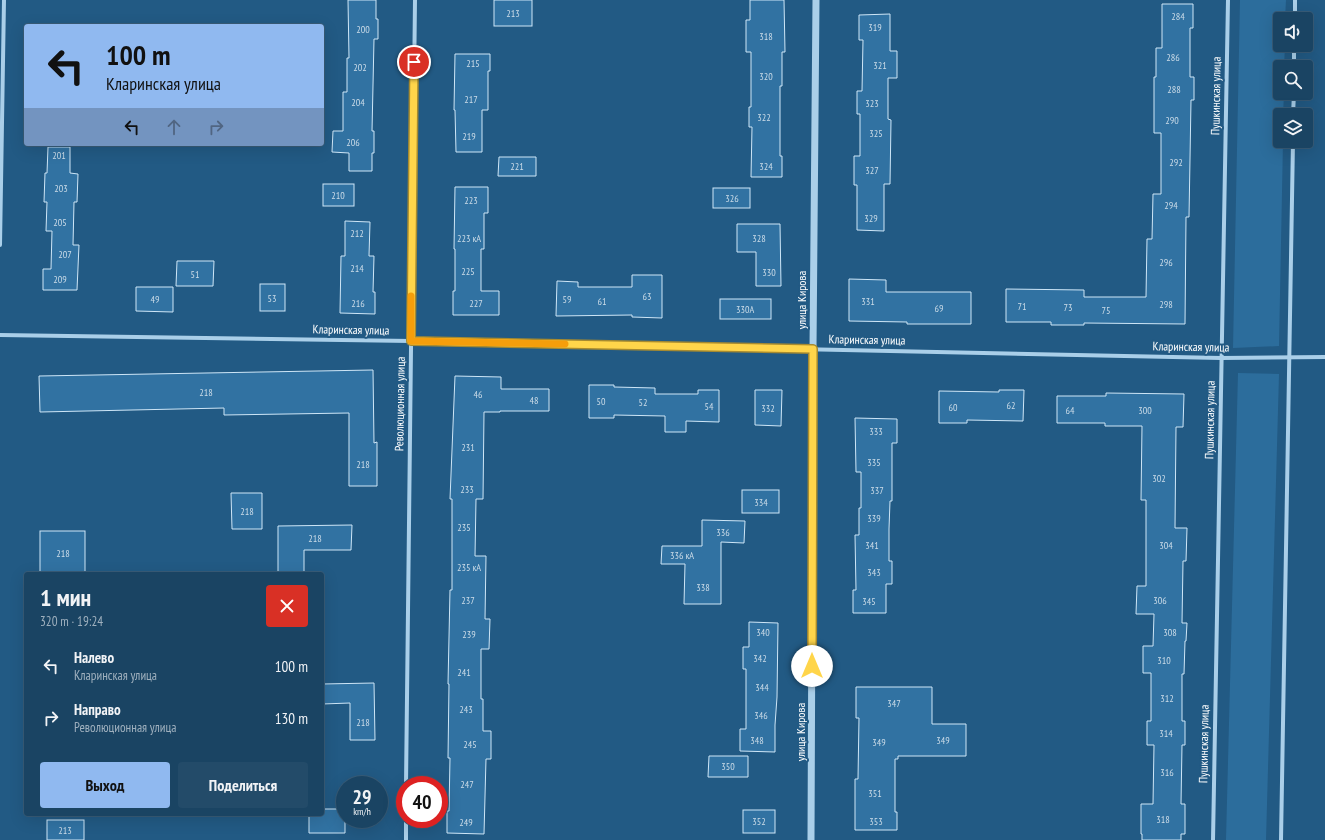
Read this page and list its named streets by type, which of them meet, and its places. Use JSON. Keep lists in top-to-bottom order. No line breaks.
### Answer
{"streets":{"street":["Пушкинская улица","улица Кирова","Кларинская улица","Революционная улица"]},"crossings":[["Пушкинская улица","Кларинская улица"],["улица Кирова","Кларинская улица"],["Кларинская улица","Революционная улица"]],"house_numbers":["213","284","319","200","318","286","215","321","202","320","288","217","204","323","322","290","325","219","206","201","292","221","324","327","203","210","326","223","294","329","205","212","223 кА","328","207","296","214","225","330","51","209","63","53","49","59","61","331","216","227","298","71","73","69","330А","75","218","46","48","50","52","62","54","60","332","64","300","333","231","335","218","302","233","337","334","218","339","235","336","218","341","304","218","336 кА","235 кА","343","338","237","306","345","340","308","239","342","310","241","344","312","347","243","346","218","314","348","349","349","245","350","316","247","351","318","352","353","249","213"],"page":{"turn":["100 m","Кларинская улица"],"heading":["1 мин","320 m · 19:24"],"list":[{"name":"Налево","note":"Кларинская улица","value":"100 m"},{"name":"Направо","note":"Революционная улица","value":"130 m"}],"buttons":["Выход","Поделиться"],"speed":"29 km/h","limit":"40"}}
